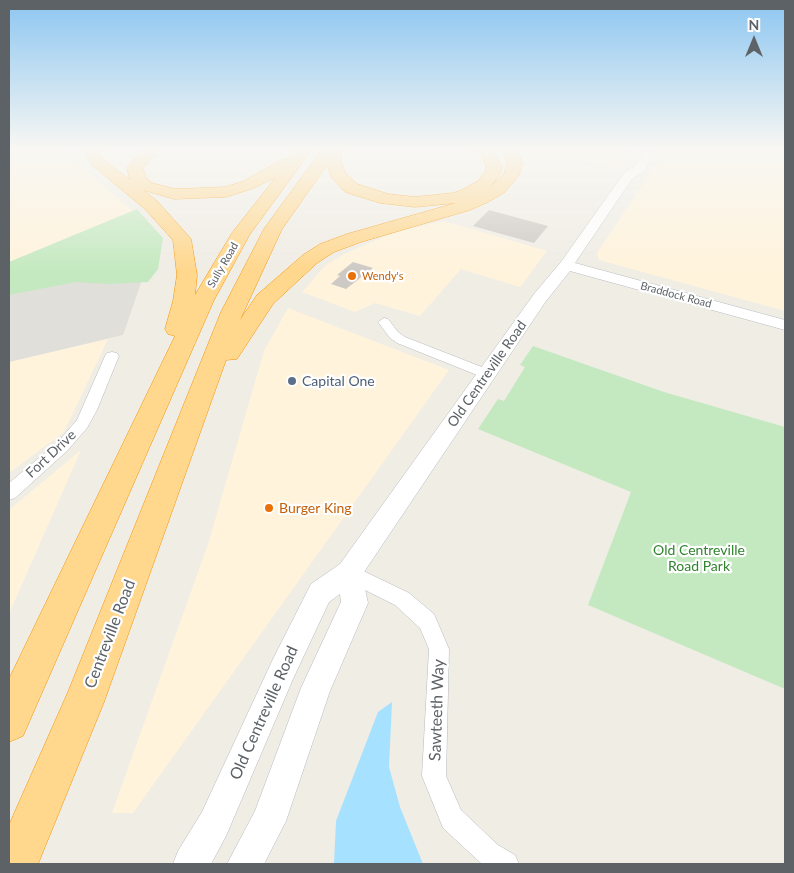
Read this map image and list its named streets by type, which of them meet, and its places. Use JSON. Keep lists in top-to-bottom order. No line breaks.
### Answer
{"streets":{"highway":["Sully Road","Centreville Road"],"street":["Braddock Road","Old Centreville Road","Fort Drive","Sawteeth Way"]},"crossings":[["Sully Road","Centreville Road"],["Braddock Road","Old Centreville Road"],["Old Centreville Road","Sawteeth Way"]],"parks":["Old Centreville Road Park"],"places":["Wendy's","Capital One","Burger King"],"north":"top"}
